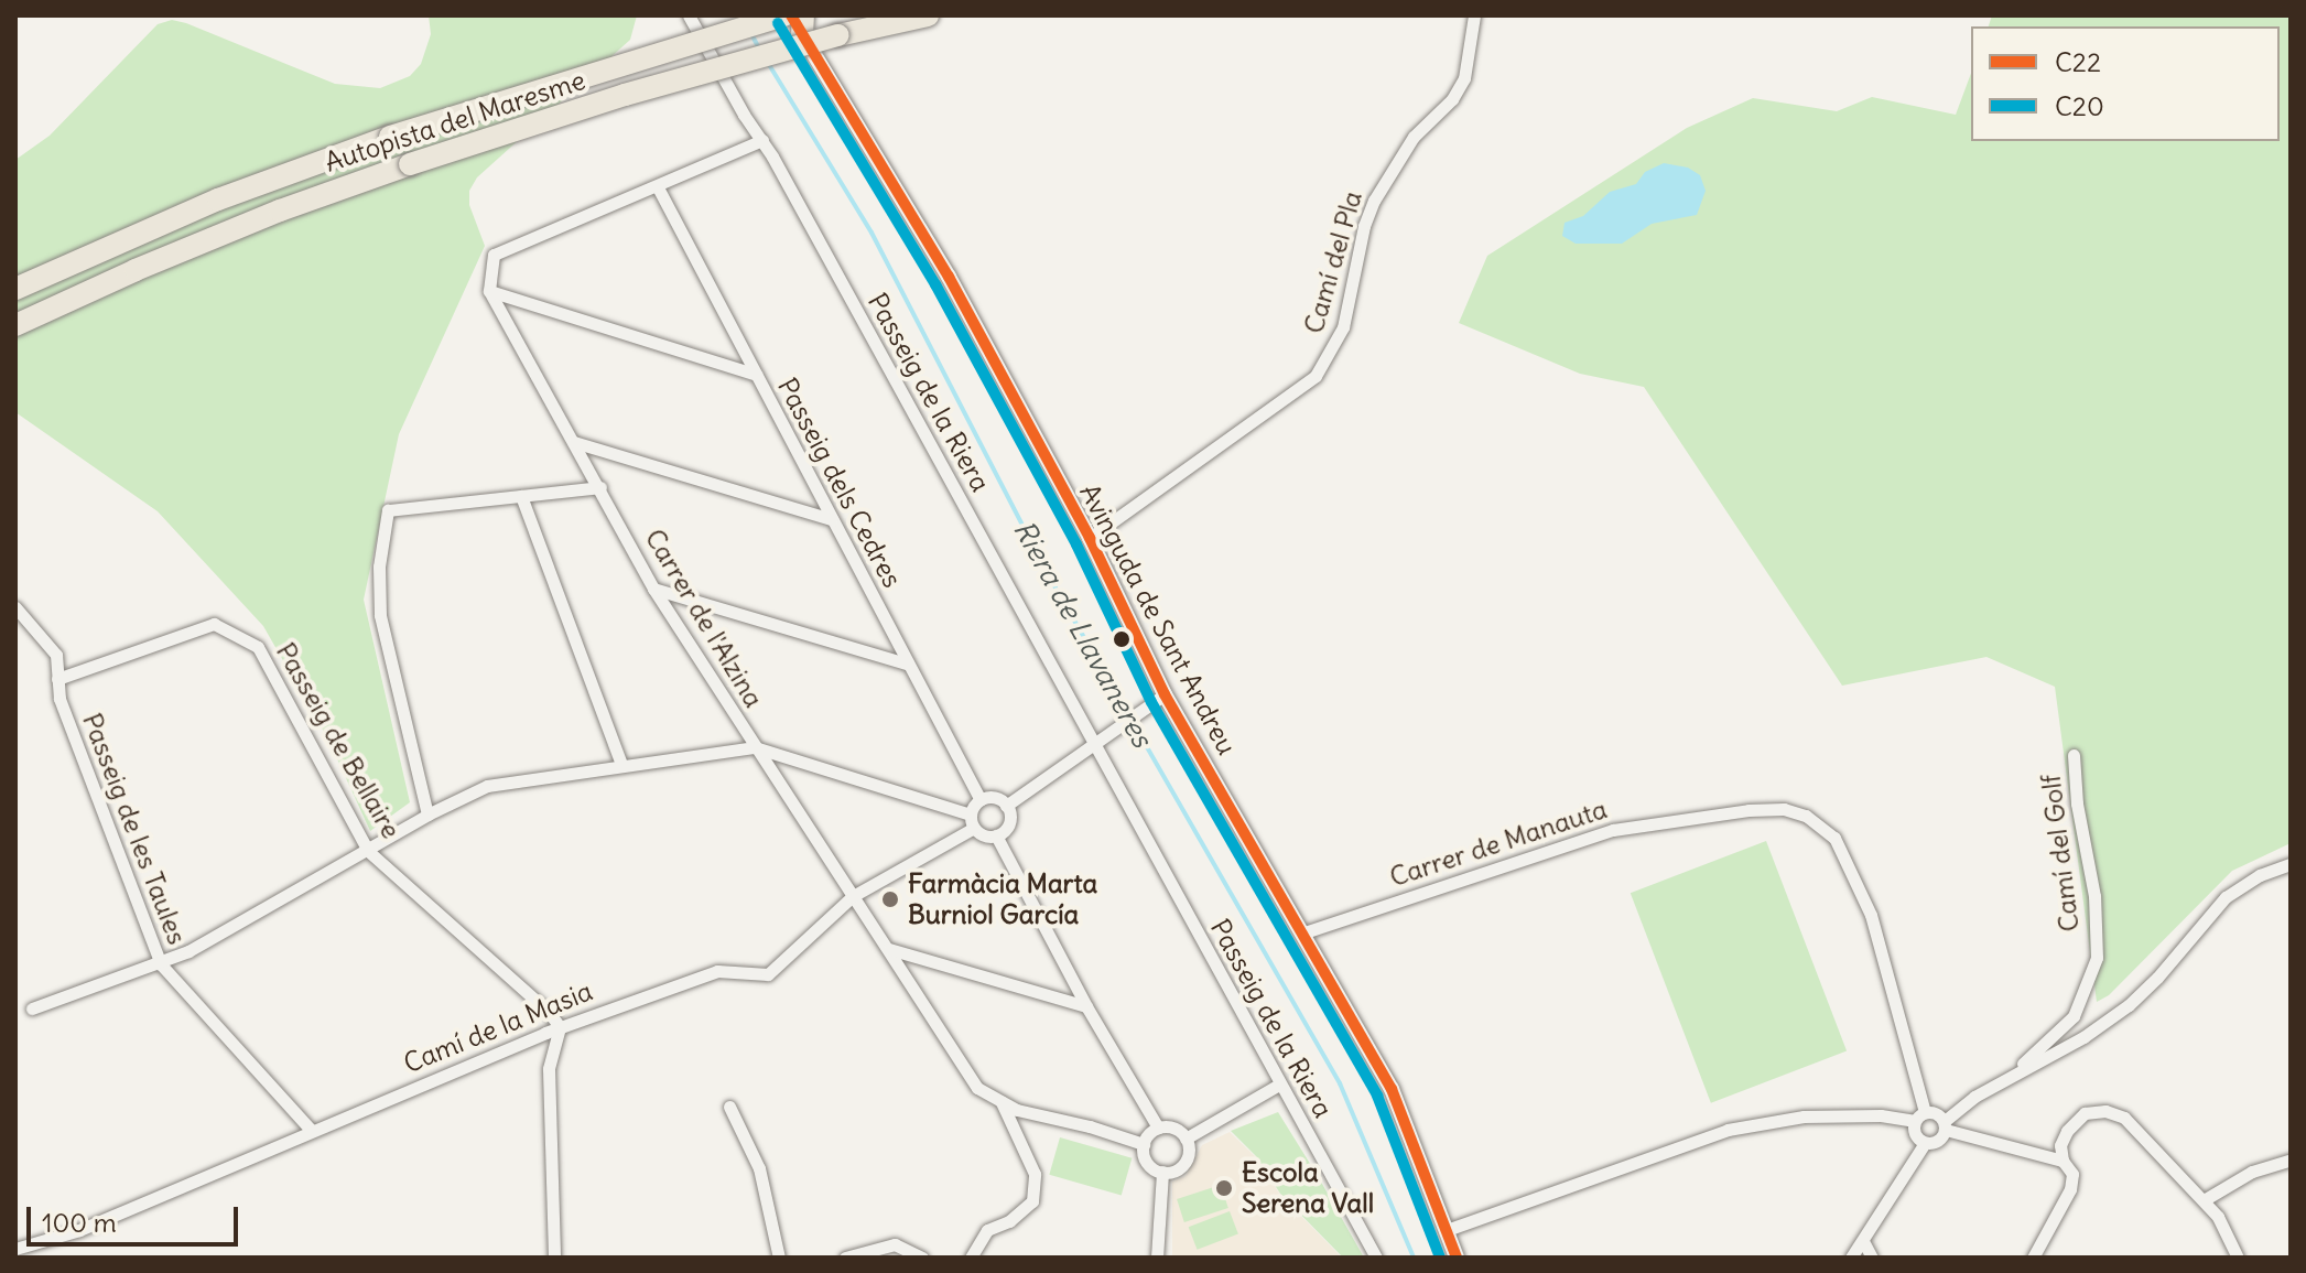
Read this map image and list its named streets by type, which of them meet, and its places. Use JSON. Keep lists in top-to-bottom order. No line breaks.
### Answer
{"streets":{"highway":["Autopista del Maresme"],"street":["Camí del Pla","Passeig de la Riera","Passeig dels Cedres","Carrer de l'Alzina","Avinguda de Sant Andreu","Passeig de Bellaire","Passeig de les Taules","Carrer de Manauta","Camí del Golf","Camí de la Masia"]},"crossings":[["Camí del Pla","Avinguda de Sant Andreu"],["Passeig dels Cedres","Camí de la Masia"],["Carrer de l'Alzina","Camí de la Masia"],["Avinguda de Sant Andreu","Carrer de Manauta"],["Passeig de Bellaire","Passeig de les Taules"],["Passeig de Bellaire","Camí de la Masia"],["Passeig de les Taules","Camí de la Masia"]],"water":["Riera de Llavaneres"],"places":["Farmàcia Marta Burniol García","Escola Serena Vall"],"lines":["transit line C22","transit line C20"],"legend":["C22","C20"],"scale_bar":"100 m"}
